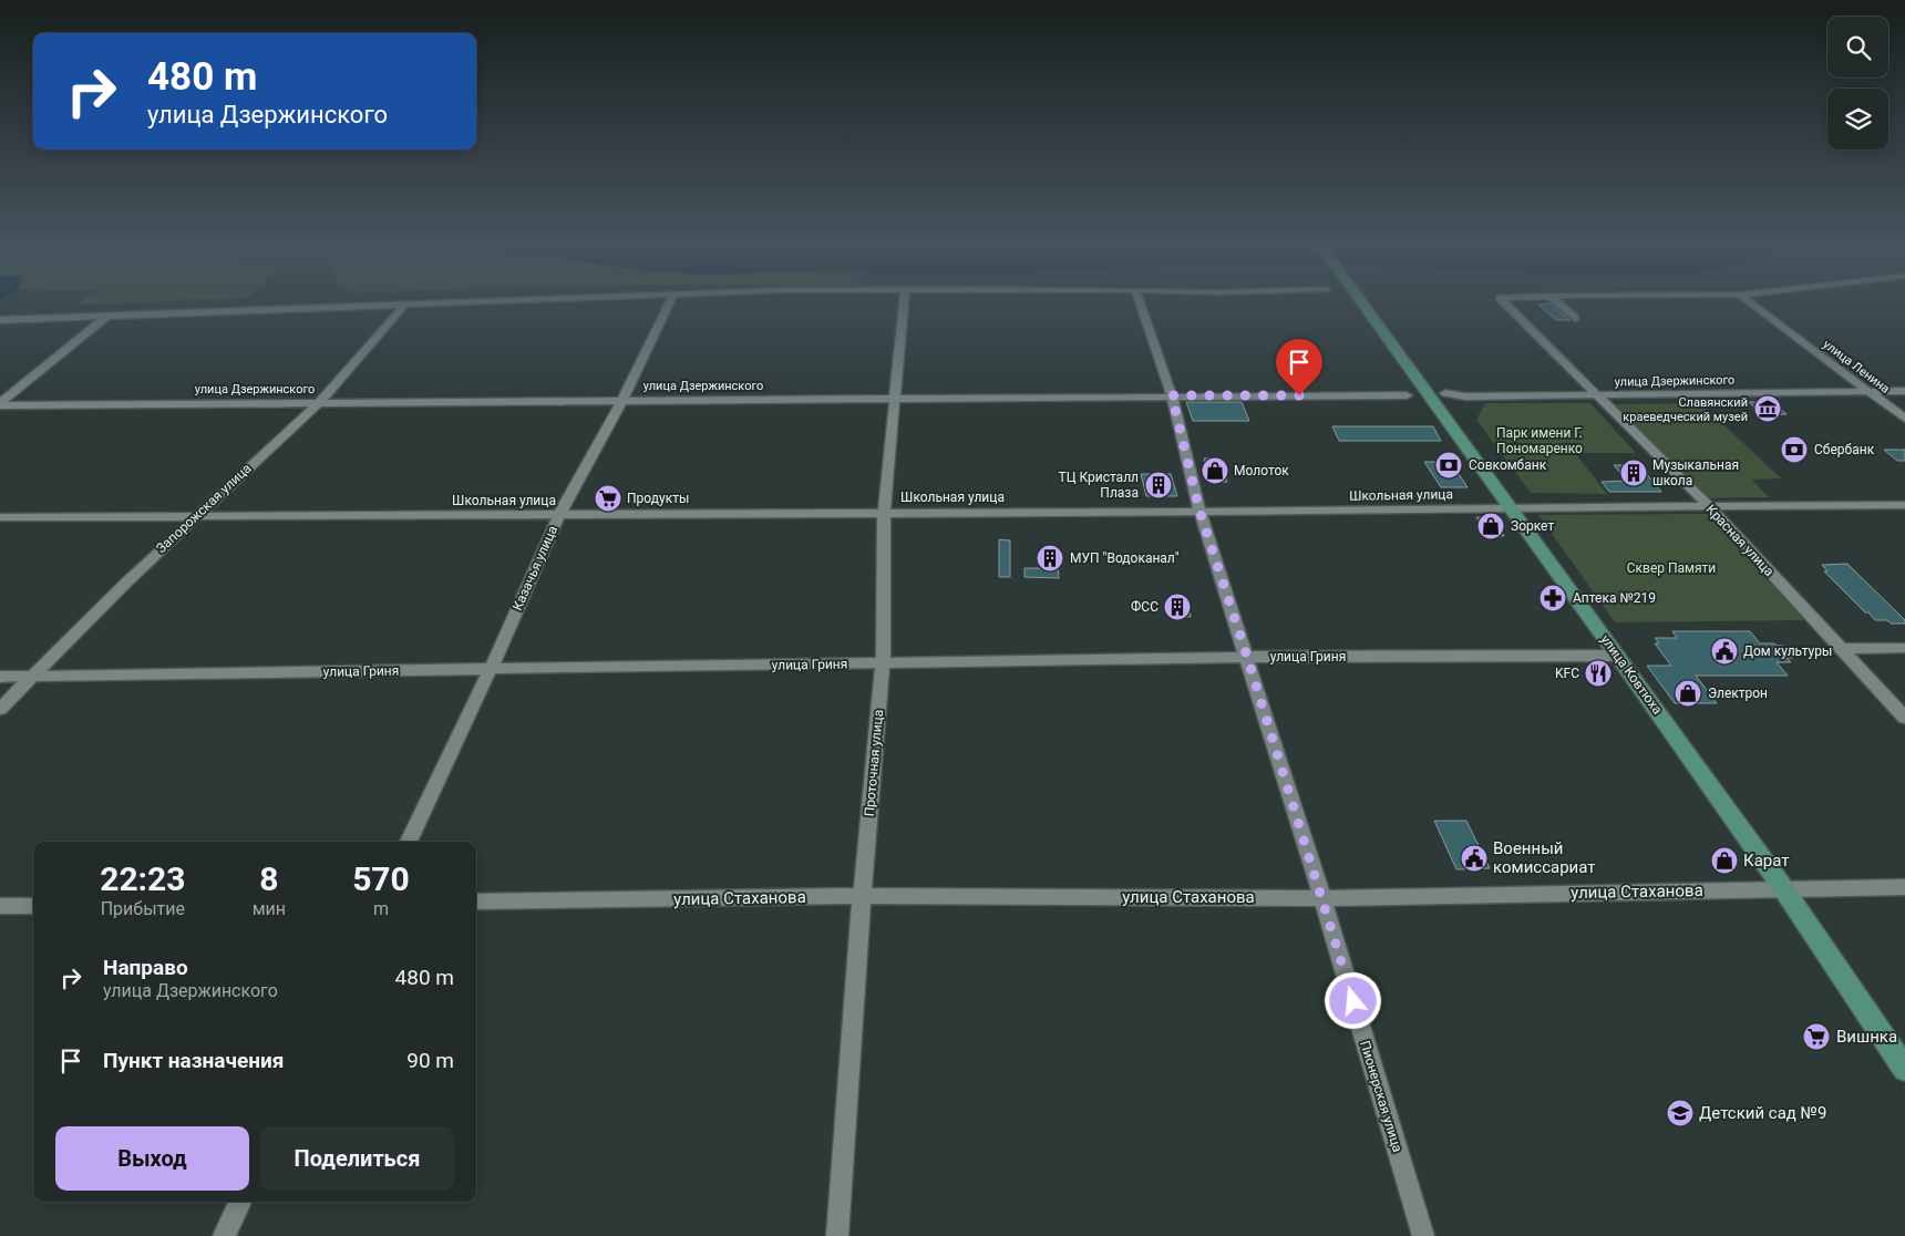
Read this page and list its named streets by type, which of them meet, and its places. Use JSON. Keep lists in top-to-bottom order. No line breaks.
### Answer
{"streets":{"main road":["улица Ковтюха"],"street":["улица Ленина","улица Дзержинского","Школьная улица","Запорожская улица","Красная улица","Казачья улица","улица Гриня","Проточная улица","улица Стаханова","Пионерская улица"]},"crossings":[["улица Ленина","улица Дзержинского"],["улица Дзержинского","Запорожская улица"],["улица Дзержинского","Красная улица"],["улица Дзержинского","Казачья улица"],["улица Дзержинского","Проточная улица"],["улица Дзержинского","Пионерская улица"],["Школьная улица","Запорожская улица"],["Школьная улица","Красная улица"],["Школьная улица","Казачья улица"],["Школьная улица","улица Ковтюха"],["Школьная улица","Проточная улица"],["Школьная улица","Пионерская улица"],["Запорожская улица","улица Гриня"],["Казачья улица","улица Гриня"],["улица Гриня","улица Ковтюха"],["улица Гриня","Проточная улица"],["улица Гриня","Пионерская улица"],["улица Ковтюха","улица Стаханова"],["Проточная улица","улица Стаханова"],["улица Стаханова","Пионерская улица"]],"parks":["Парк имени Г. Пономаренко","Сквер Памяти"],"places":{"museum":["Славянский краеведческий музей"],"bank":["Сбербанк","Совкомбанк"],"shop":["Молоток","Зоркет","Электрон","Карат"],"building":["Музыкальная школа","ТЦ Кристалл Плаза","МУП \"Водоканал\"","ФСС"],"supermarket":["Продукты","Вишнка"],"pharmacy":["Аптека №219"],"public building":["Дом культуры","Военный комиссариат"],"restaurant":["KFC"],"school or university":["Детский сад №9"]},"page":{"turn":["480 m","улица Дзержинского"],"eta":["22:23","Прибытие","8","мин","570","m"],"list":[{"name":"Направо","note":"улица Дзержинского","value":"480 m"},{"name":"Пункт назначения","value":"90 m"}],"buttons":["Выход","Поделиться"]}}
